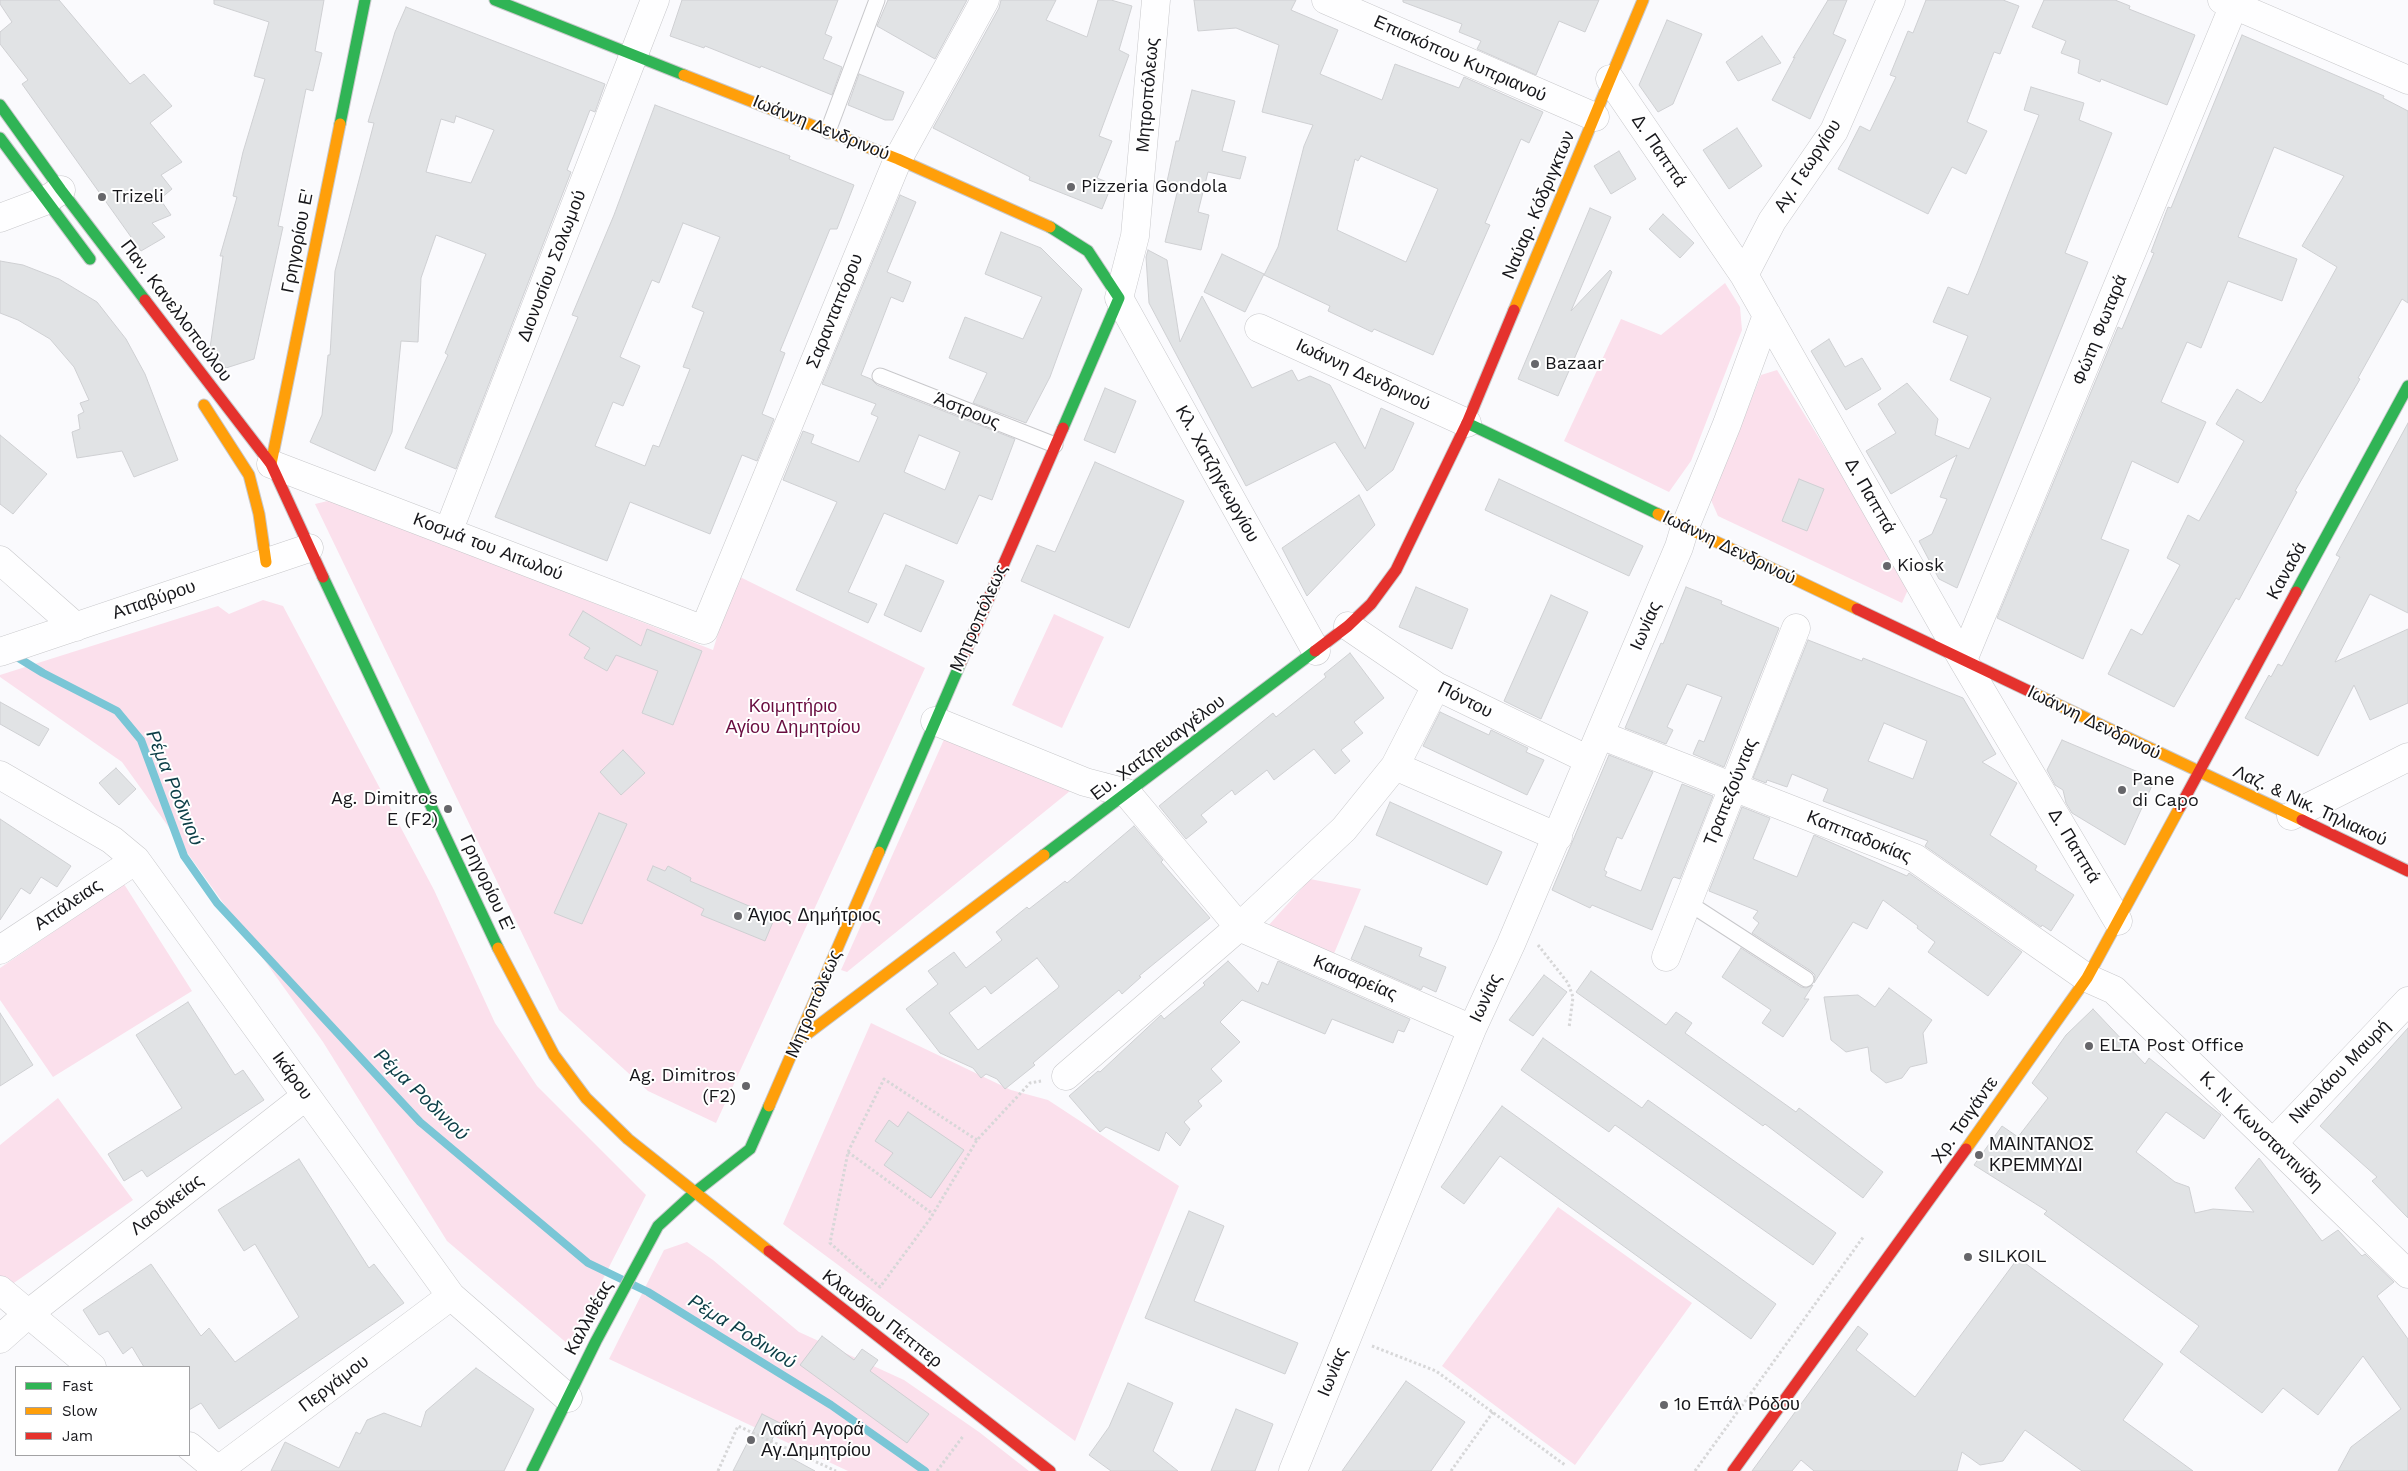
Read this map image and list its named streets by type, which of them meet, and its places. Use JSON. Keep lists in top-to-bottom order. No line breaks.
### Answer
{"streets":{"street":["Επισκόπου Κυπριανού","Μητροπόλεως","Ιωάννη Δενδρινού","Δ. Παππά","Αγ. Γεωργίου","Ναύαρ. Κόδριγκτων","Γρηγορίου Ε'","Διονυσίου Σολωμού","Παν. Κανελλοπούλου","Σαρανταπόρου","Φώτη Φωταρά","Κλ. Χατζηγεωργίου","Κοσμά του Αιτωλού","Καναδά","Ατταβύρου","Ιωνίας","Πόντου","Ευ. Χατζηευαγγέλου","Τραπεζούντας","Λαζ. & Νικ. Τηλιακού","Καππαδοκίας","Αττάλειας","Καισαρείας","Νικολάου Μαυρή","Ικάρου","Χρ. Τσιγάντε","Κ. Ν. Κωνσταντινίδη","Λαοδικείας","Καλλιθέας","Κλαυδίου Πέππερ","Περγάμου"],"lane":["Άστρους"]},"crossings":[["Επισκόπου Κυπριανού","Ναύαρ. Κόδριγκτων"],["Μητροπόλεως","Ιωάννη Δενδρινού"],["Μητροπόλεως","Γρηγορίου Ε'"],["Μητροπόλεως","Άστρους"],["Μητροπόλεως","Κλ. Χατζηγεωργίου"],["Μητροπόλεως","Ευ. Χατζηευαγγέλου"],["Μητροπόλεως","Καλλιθέας"],["Μητροπόλεως","Κλαυδίου Πέππερ"],["Ιωάννη Δενδρινού","Δ. Παππά"],["Ιωάννη Δενδρινού","Ναύαρ. Κόδριγκτων"],["Ιωάννη Δενδρινού","Διονυσίου Σολωμού"],["Ιωάννη Δενδρινού","Σαρανταπόρου"],["Ιωάννη Δενδρινού","Φώτη Φωταρά"],["Ιωάννη Δενδρινού","Κλ. Χατζηγεωργίου"],["Ιωάννη Δενδρινού","Καναδά"],["Ιωάννη Δενδρινού","Ιωνίας"],["Ιωάννη Δενδρινού","Ευ. Χατζηευαγγέλου"],["Ιωάννη Δενδρινού","Λαζ. & Νικ. Τηλιακού"],["Ιωάννη Δενδρινού","Χρ. Τσιγάντε"],["Δ. Παππά","Αγ. Γεωργίου"],["Δ. Παππά","Ναύαρ. Κόδριγκτων"],["Δ. Παππά","Φώτη Φωταρά"],["Δ. Παππά","Ιωνίας"],["Δ. Παππά","Χρ. Τσιγάντε"],["Ναύαρ. Κόδριγκτων","Ευ. Χατζηευαγγέλου"],["Γρηγορίου Ε'","Παν. Κανελλοπούλου"],["Γρηγορίου Ε'","Κοσμά του Αιτωλού"],["Γρηγορίου Ε'","Ατταβύρου"],["Γρηγορίου Ε'","Καλλιθέας"],["Γρηγορίου Ε'","Κλαυδίου Πέππερ"],["Διονυσίου Σολωμού","Κοσμά του Αιτωλού"],["Παν. Κανελλοπούλου","Κοσμά του Αιτωλού"],["Παν. Κανελλοπούλου","Ατταβύρου"],["Σαρανταπόρου","Κοσμά του Αιτωλού"],["Κλ. Χατζηγεωργίου","Ευ. Χατζηευαγγέλου"],["Καναδά","Λαζ. & Νικ. Τηλιακού"],["Καναδά","Χρ. Τσιγάντε"],["Ιωνίας","Πόντου"],["Ιωνίας","Καισαρείας"],["Πόντου","Ευ. Χατζηευαγγέλου"],["Ευ. Χατζηευαγγέλου","Καισαρείας"],["Τραπεζούντας","Καππαδοκίας"],["Λαζ. & Νικ. Τηλιακού","Χρ. Τσιγάντε"],["Καππαδοκίας","Χρ. Τσιγάντε"],["Καππαδοκίας","Κ. Ν. Κωνσταντινίδη"],["Αττάλειας","Ικάρου"],["Νικολάου Μαυρή","Κ. Ν. Κωνσταντινίδη"],["Ικάρου","Λαοδικείας"],["Ικάρου","Καλλιθέας"],["Ικάρου","Περγάμου"],["Χρ. Τσιγάντε","Κ. Ν. Κωνσταντινίδη"],["Καλλιθέας","Κλαυδίου Πέππερ"]],"water":["Ρέμα Ροδινιού"],"parks":["Κοιμητήριο Αγίου Δημητρίου"],"places":["Pizzeria Gondola","Trizeli","Bazaar","Kiosk","Pane di Capo","Ag. Dimitros E (F2)","Άγιος Δημήτριος","ELTA Post Office","Ag. Dimitros (F2)","ΜΑΙΝΤΑΝΟΣ ΚΡΕΜΜΥΔΙ","SILKOIL","1ο Επάλ Ρόδου","Λαΐκή Αγορά Αγ.Δημητρίου"],"legend":["Fast","Slow","Jam"]}
